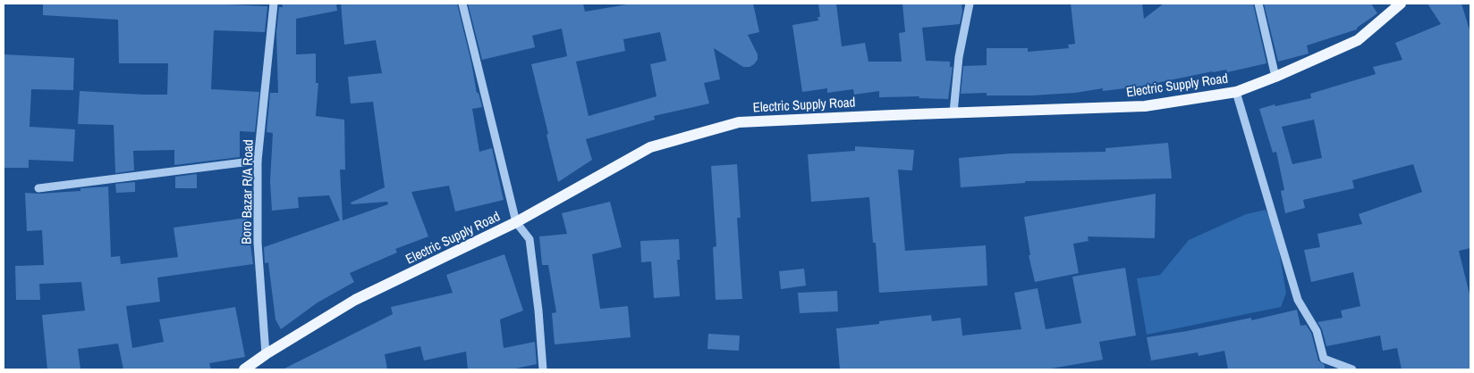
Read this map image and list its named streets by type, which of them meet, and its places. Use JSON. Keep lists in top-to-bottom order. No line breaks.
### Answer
{"streets":{"main road":["Electric Supply Road"],"street":["Boro Bazar R/A Road"]},"crossings":[["Electric Supply Road","Boro Bazar R/A Road"]]}
